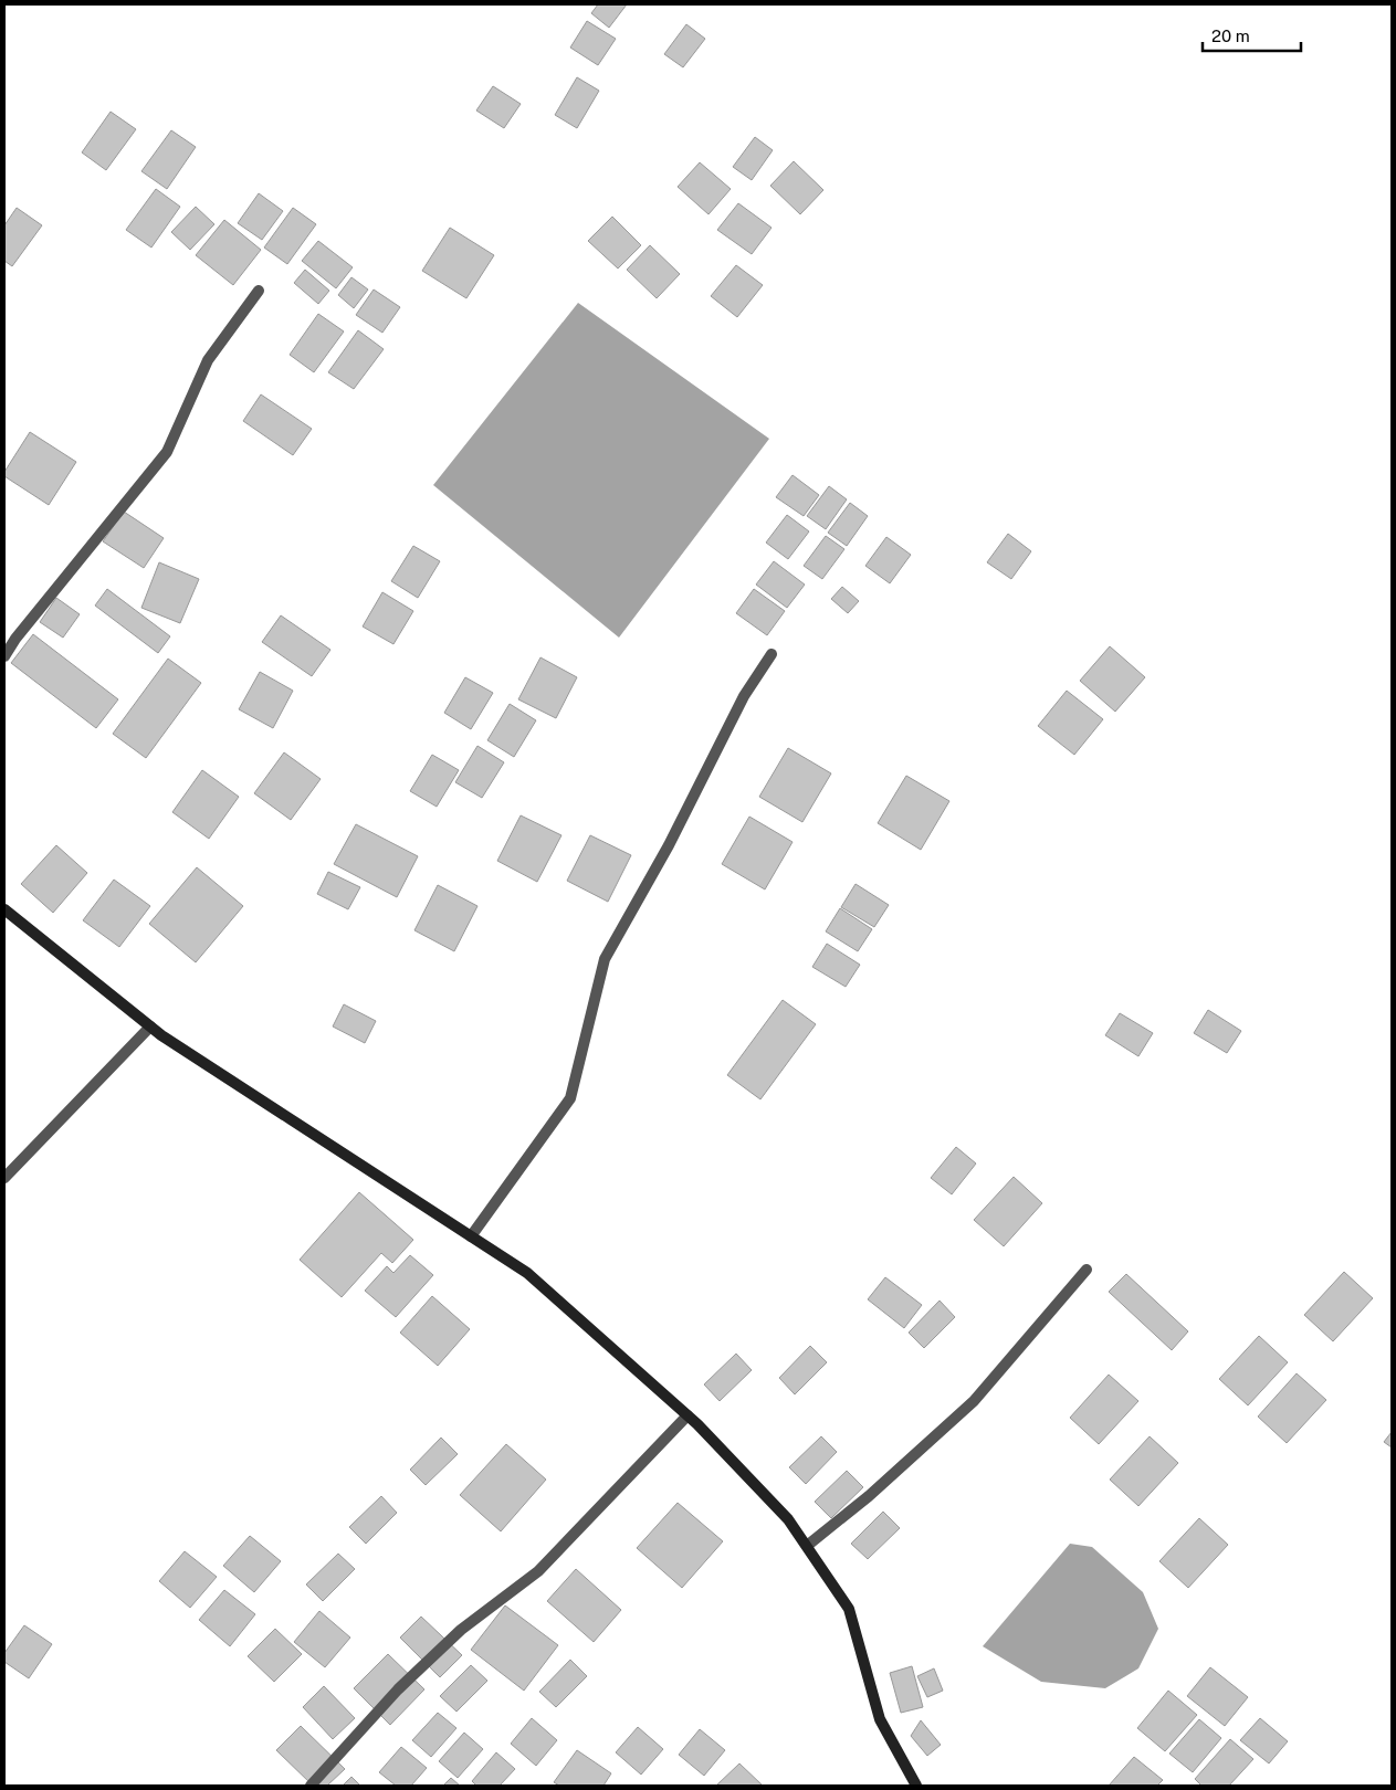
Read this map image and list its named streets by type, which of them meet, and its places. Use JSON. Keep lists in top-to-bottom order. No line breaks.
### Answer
{"scale_bar":"20 m"}
